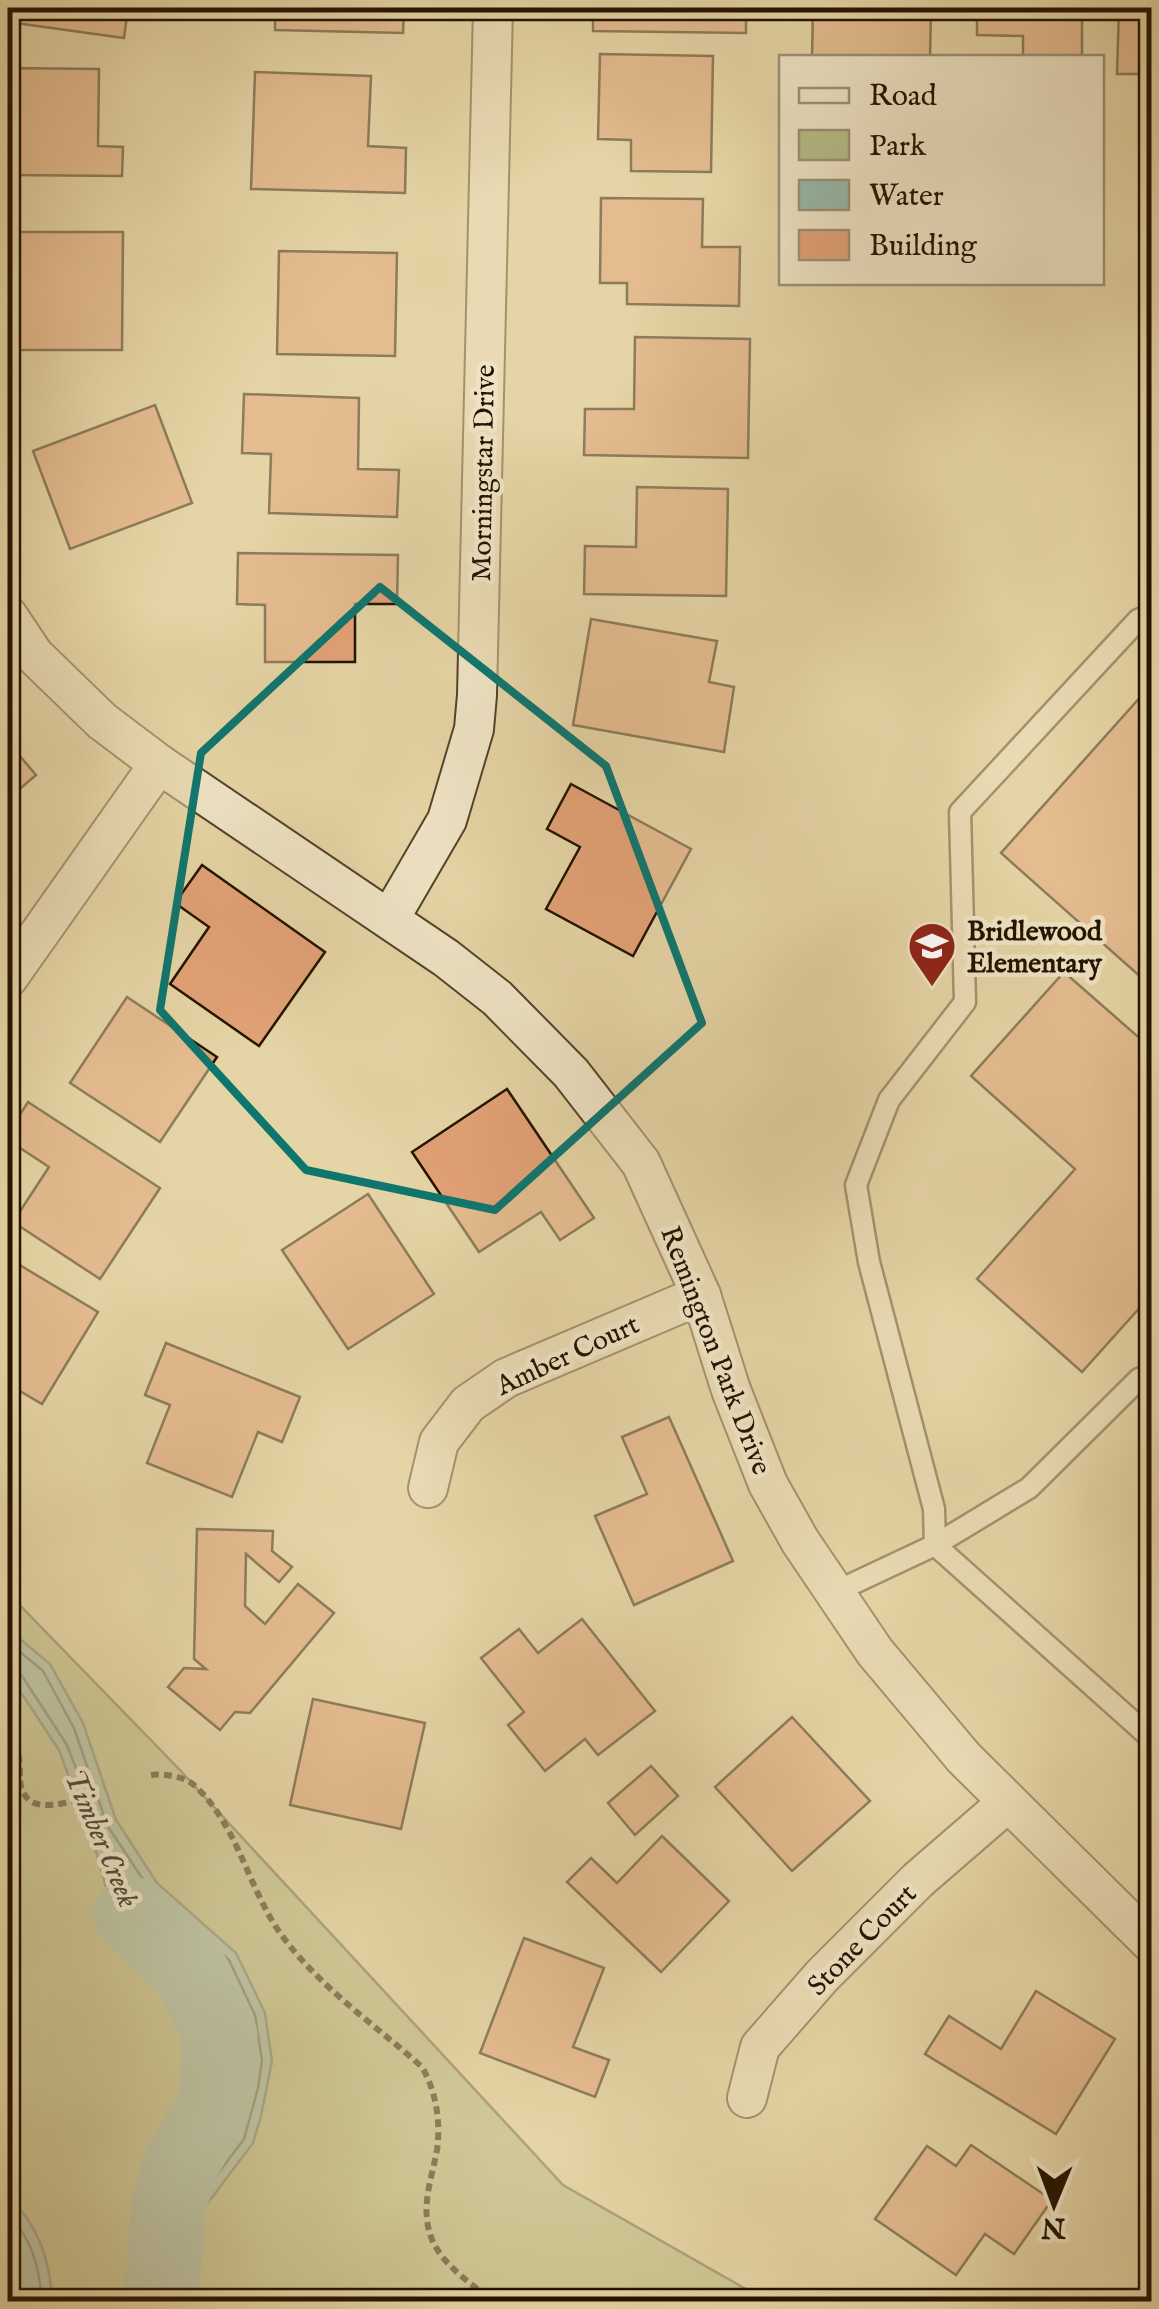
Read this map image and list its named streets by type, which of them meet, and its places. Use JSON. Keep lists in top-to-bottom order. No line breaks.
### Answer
{"streets":{"street":["Morningstar Drive","Remington Park Drive","Amber Court","Stone Court"]},"crossings":[["Morningstar Drive","Remington Park Drive"],["Remington Park Drive","Amber Court"],["Remington Park Drive","Stone Court"]],"water":["Timber Creek"],"places":{"school or university":["Bridlewood Elementary"]},"legend":["Road","Park","Water","Building"],"north":"bottom"}
